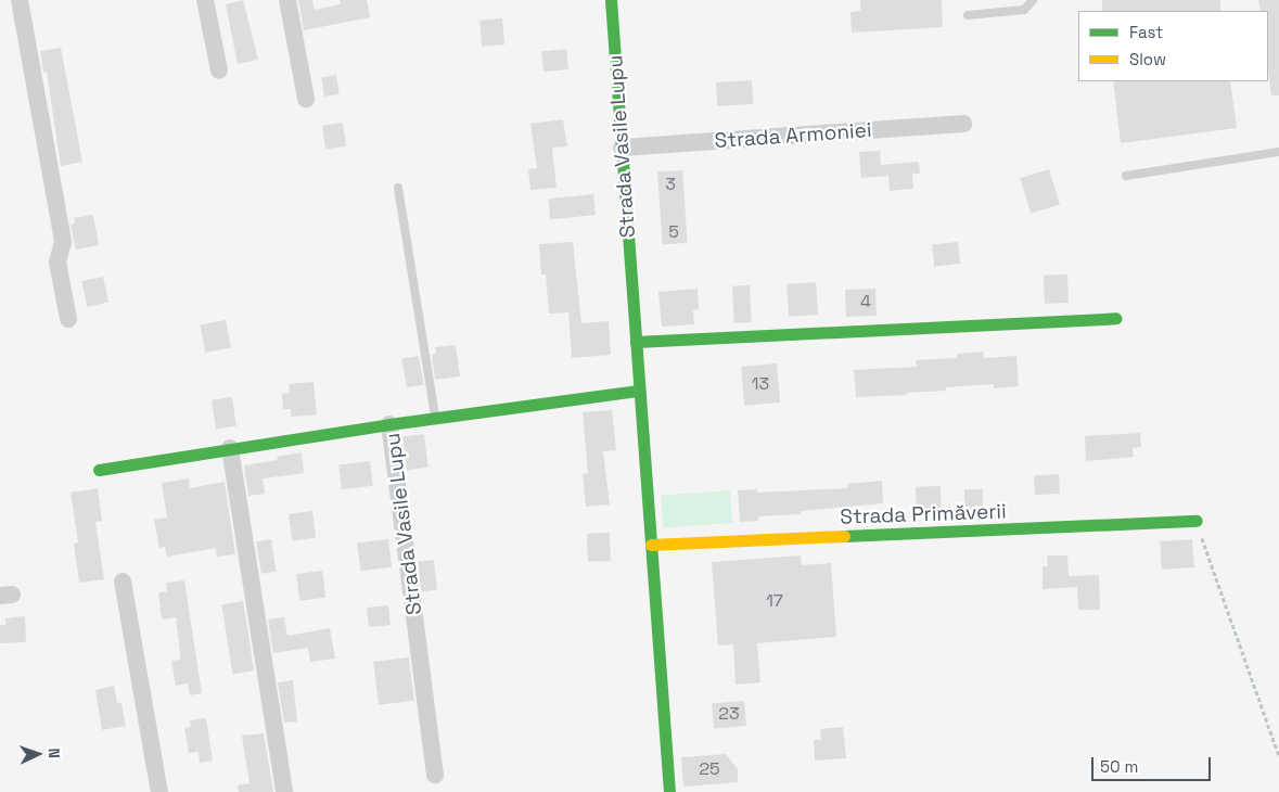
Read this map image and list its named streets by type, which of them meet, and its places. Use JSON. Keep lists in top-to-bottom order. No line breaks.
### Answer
{"streets":{"street":["Strada Armoniei","Strada Vasile Lupu","Strada Primăverii"]},"crossings":[["Strada Armoniei","Strada Vasile Lupu"],["Strada Vasile Lupu","Strada Primăverii"]],"house_numbers":["3","5","4","13","17","23","25"],"legend":["Fast","Slow"],"scale_bar":"50 m","north":"right"}
